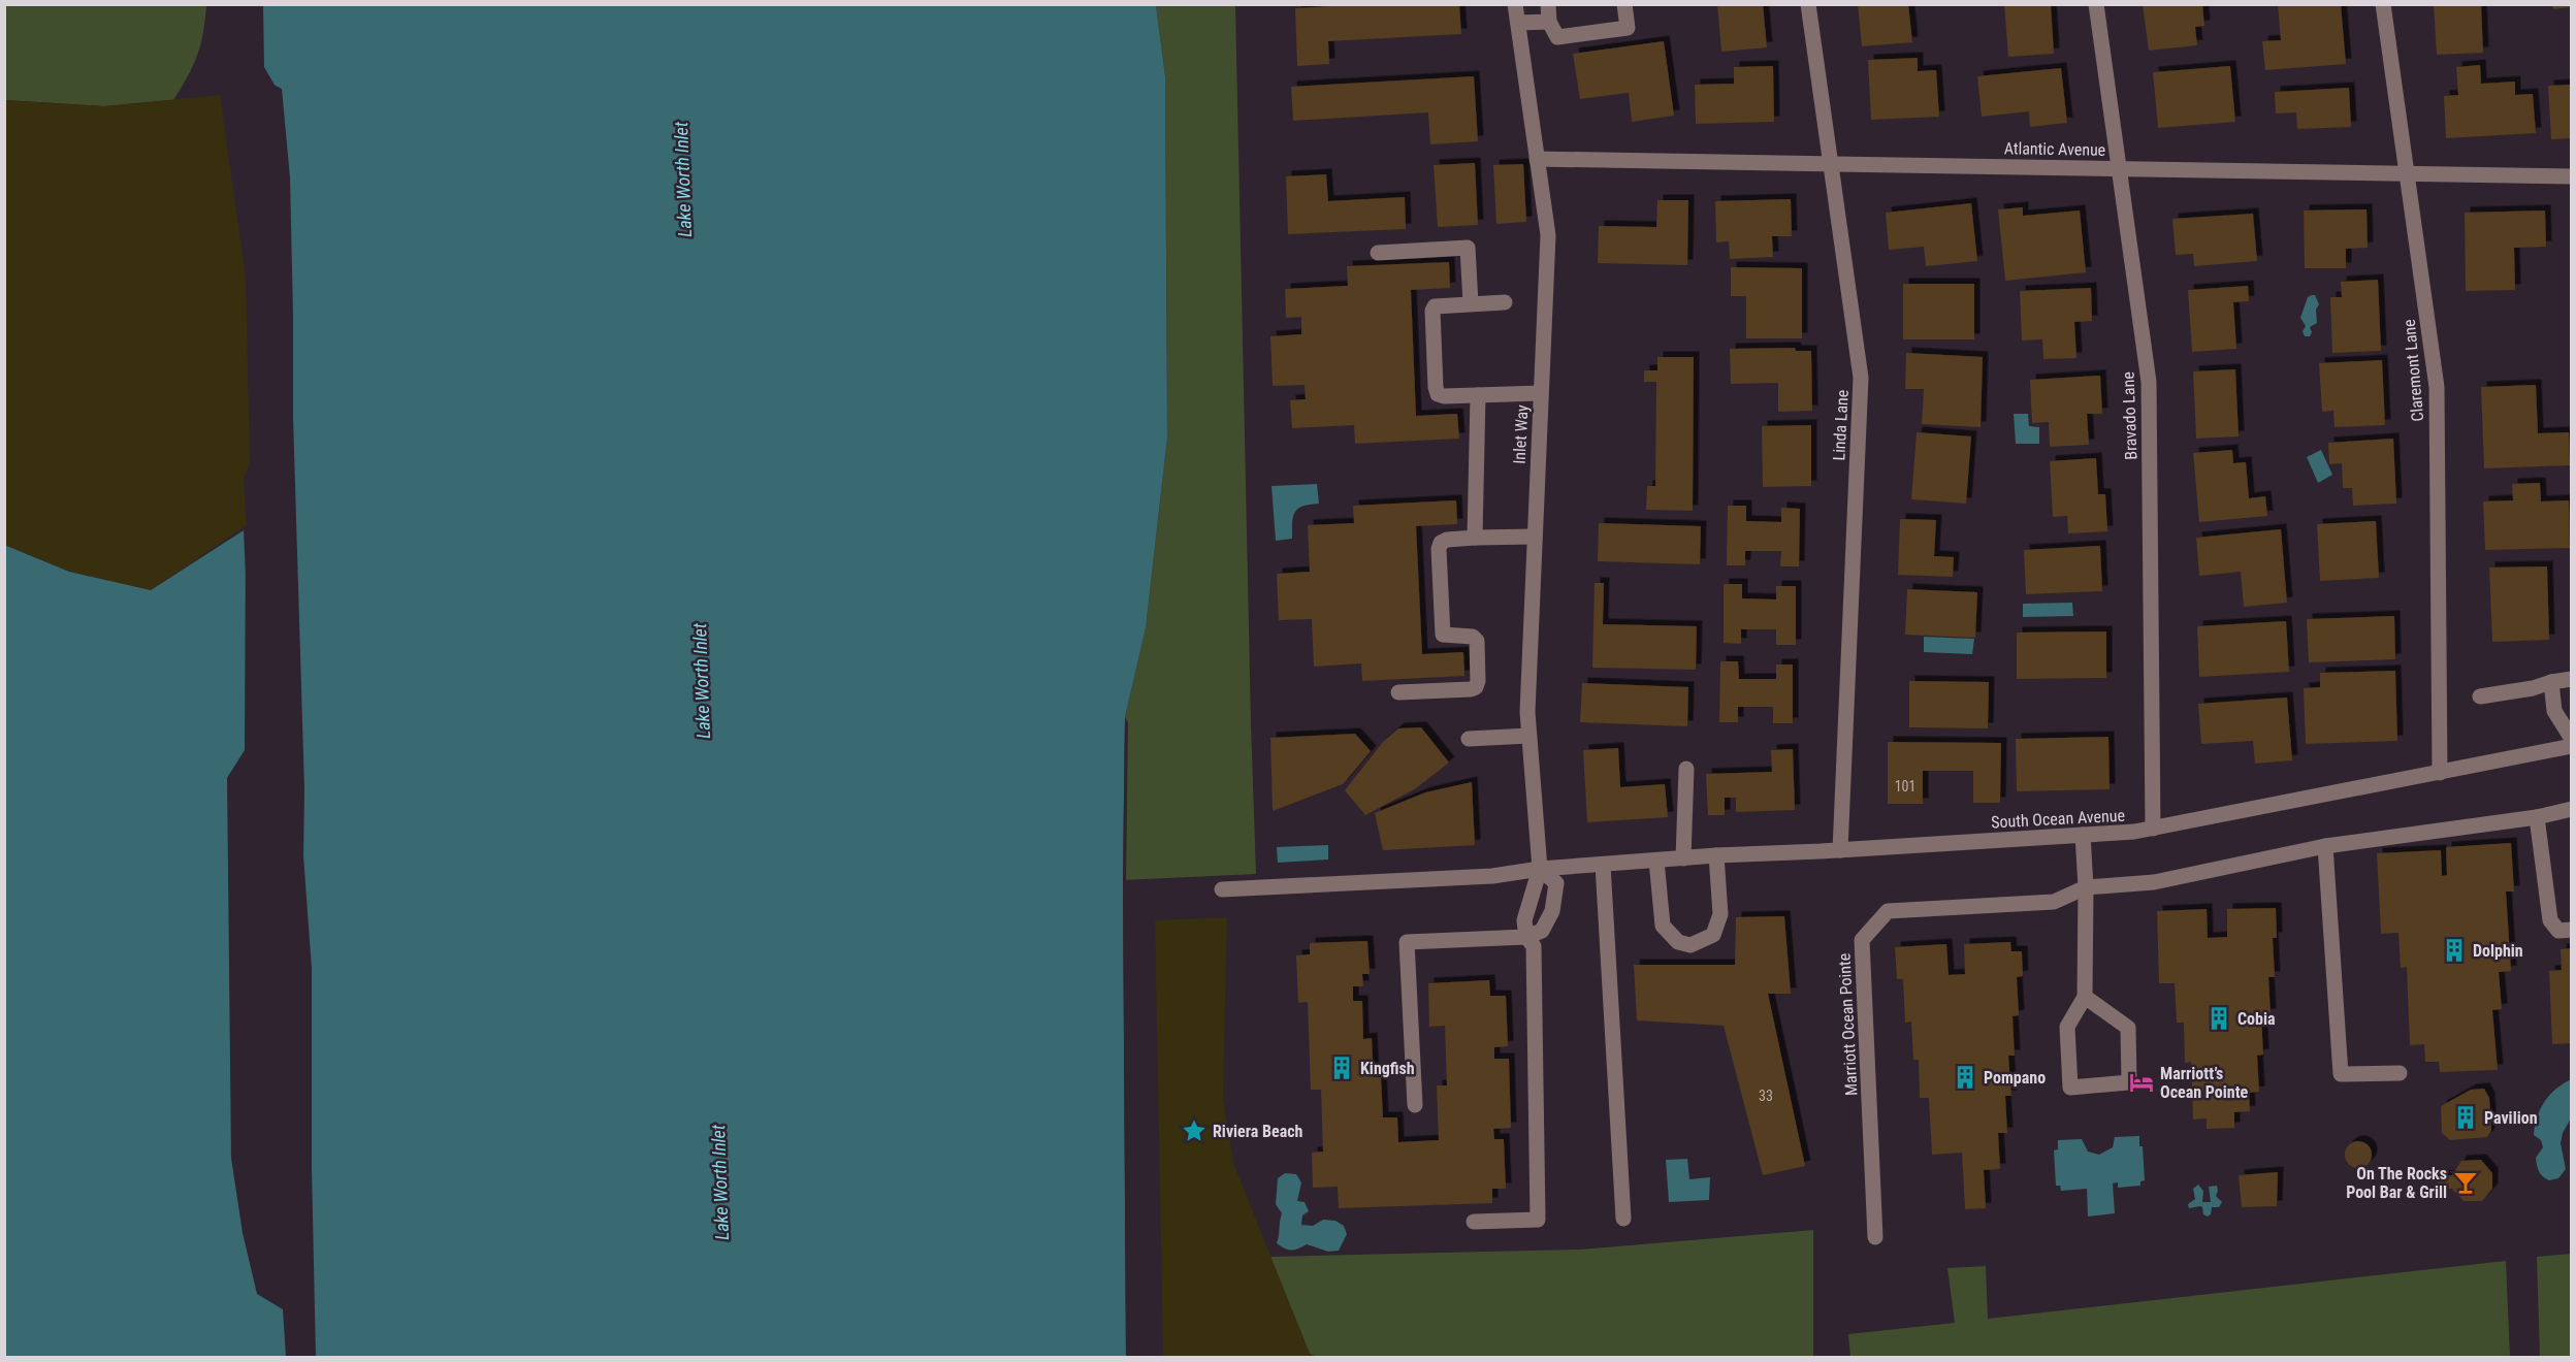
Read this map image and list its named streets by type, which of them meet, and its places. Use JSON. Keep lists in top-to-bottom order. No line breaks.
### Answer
{"streets":{"street":["Atlantic Avenue","Claremont Lane","Bravado Lane","Linda Lane","Inlet Way","South Ocean Avenue","Marriott Ocean Pointe"]},"crossings":[["Atlantic Avenue","Claremont Lane"],["Atlantic Avenue","Bravado Lane"],["Atlantic Avenue","Linda Lane"],["Atlantic Avenue","Inlet Way"],["Claremont Lane","South Ocean Avenue"],["Bravado Lane","South Ocean Avenue"],["Linda Lane","South Ocean Avenue"],["Inlet Way","South Ocean Avenue"]],"water":["Lake Worth Inlet"],"places":{"building":["Dolphin","Cobia","Kingfish","Pompano","Pavilion"],"hotel":["Marriott’s Ocean Pointe"],"place":["Riviera Beach"],"bar":["On The Rocks Pool Bar & Grill"]},"house_numbers":["101","33"]}
